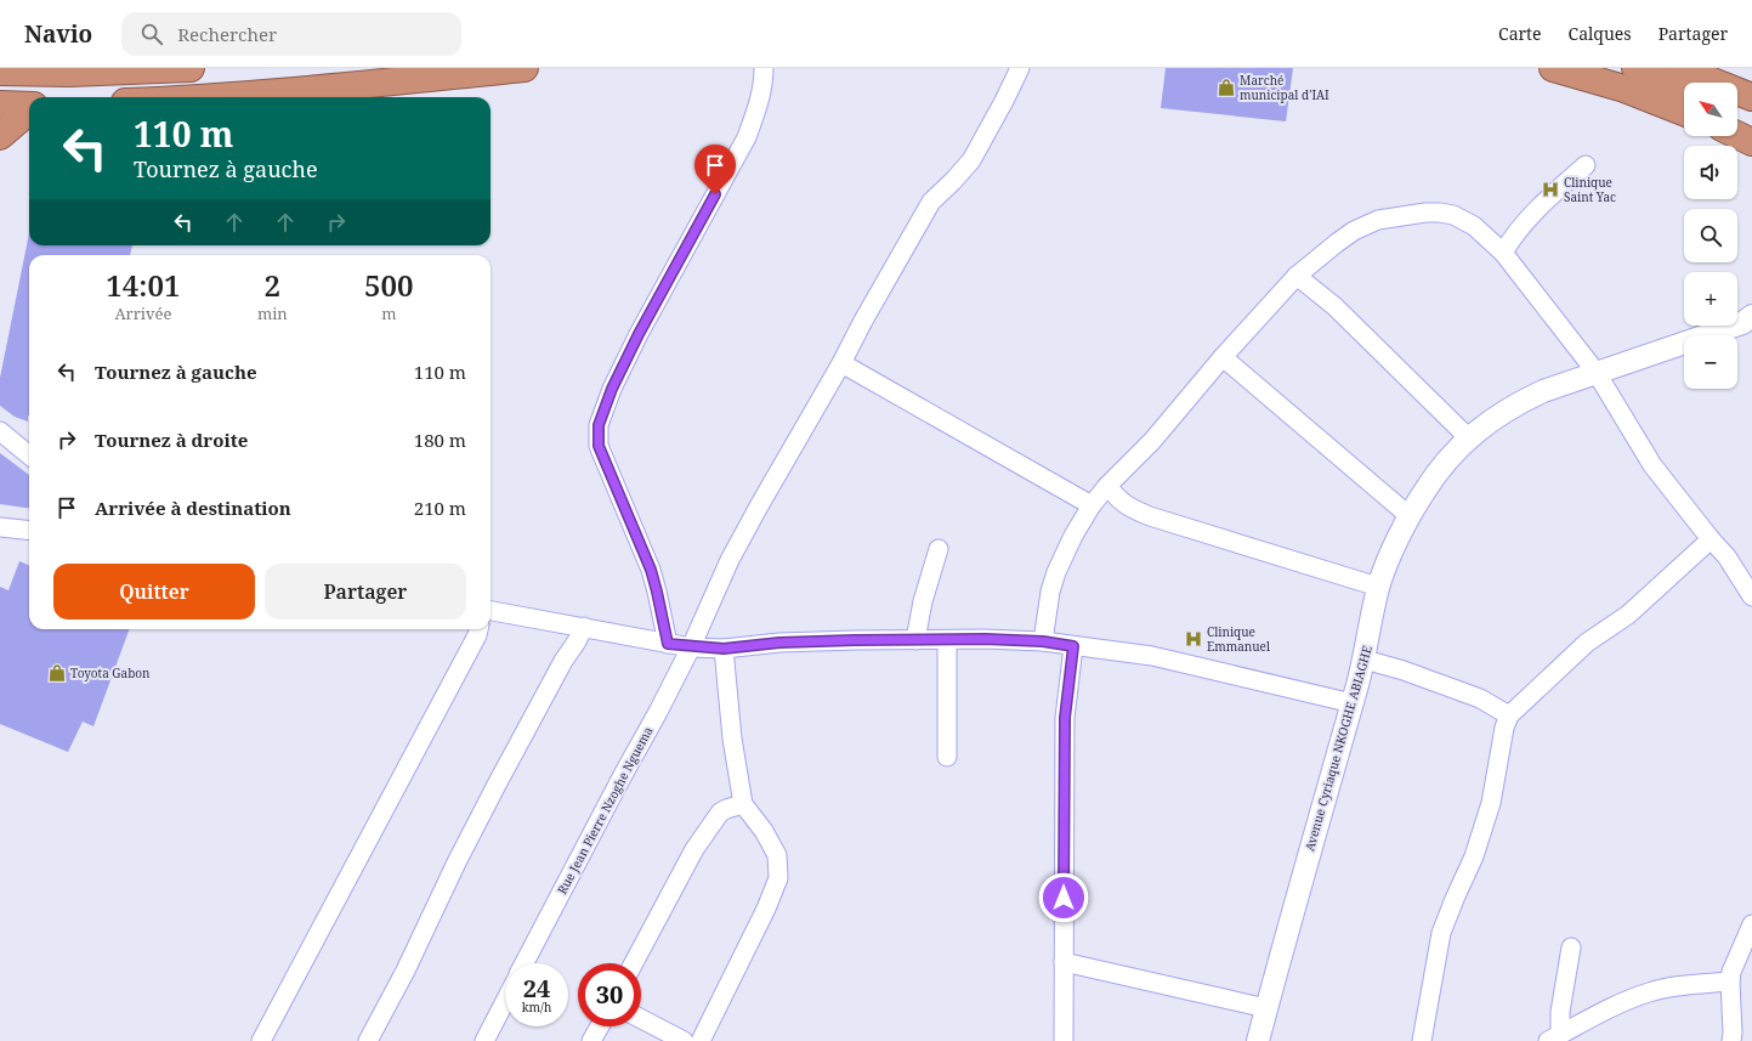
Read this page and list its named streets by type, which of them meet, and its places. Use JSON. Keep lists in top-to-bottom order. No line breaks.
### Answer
{"streets":{"street":["Avenue Cyriaque NKOGHE ABIAGHE","Rue Jean Pierre Nzoghe Nguema"]},"places":{"shop":["Marché municipal d'IAI","Toyota Gabon"],"hospital":["Clinique Saint Yac","Clinique Emmanuel"]},"north":"top left","page":{"header":"Navio","search":"Rechercher","nav":["Carte","Calques","Partager"],"map_buttons":["+","−"],"turn":["110 m","Tournez à gauche"],"eta":["14:01","Arrivée","2","min","500","m"],"list":[{"name":"Tournez à gauche","value":"110 m"},{"name":"Tournez à droite","value":"180 m"},{"name":"Arrivée à destination","value":"210 m"}],"buttons":["Quitter","Partager"],"speed":"24 km/h","limit":"30"}}
